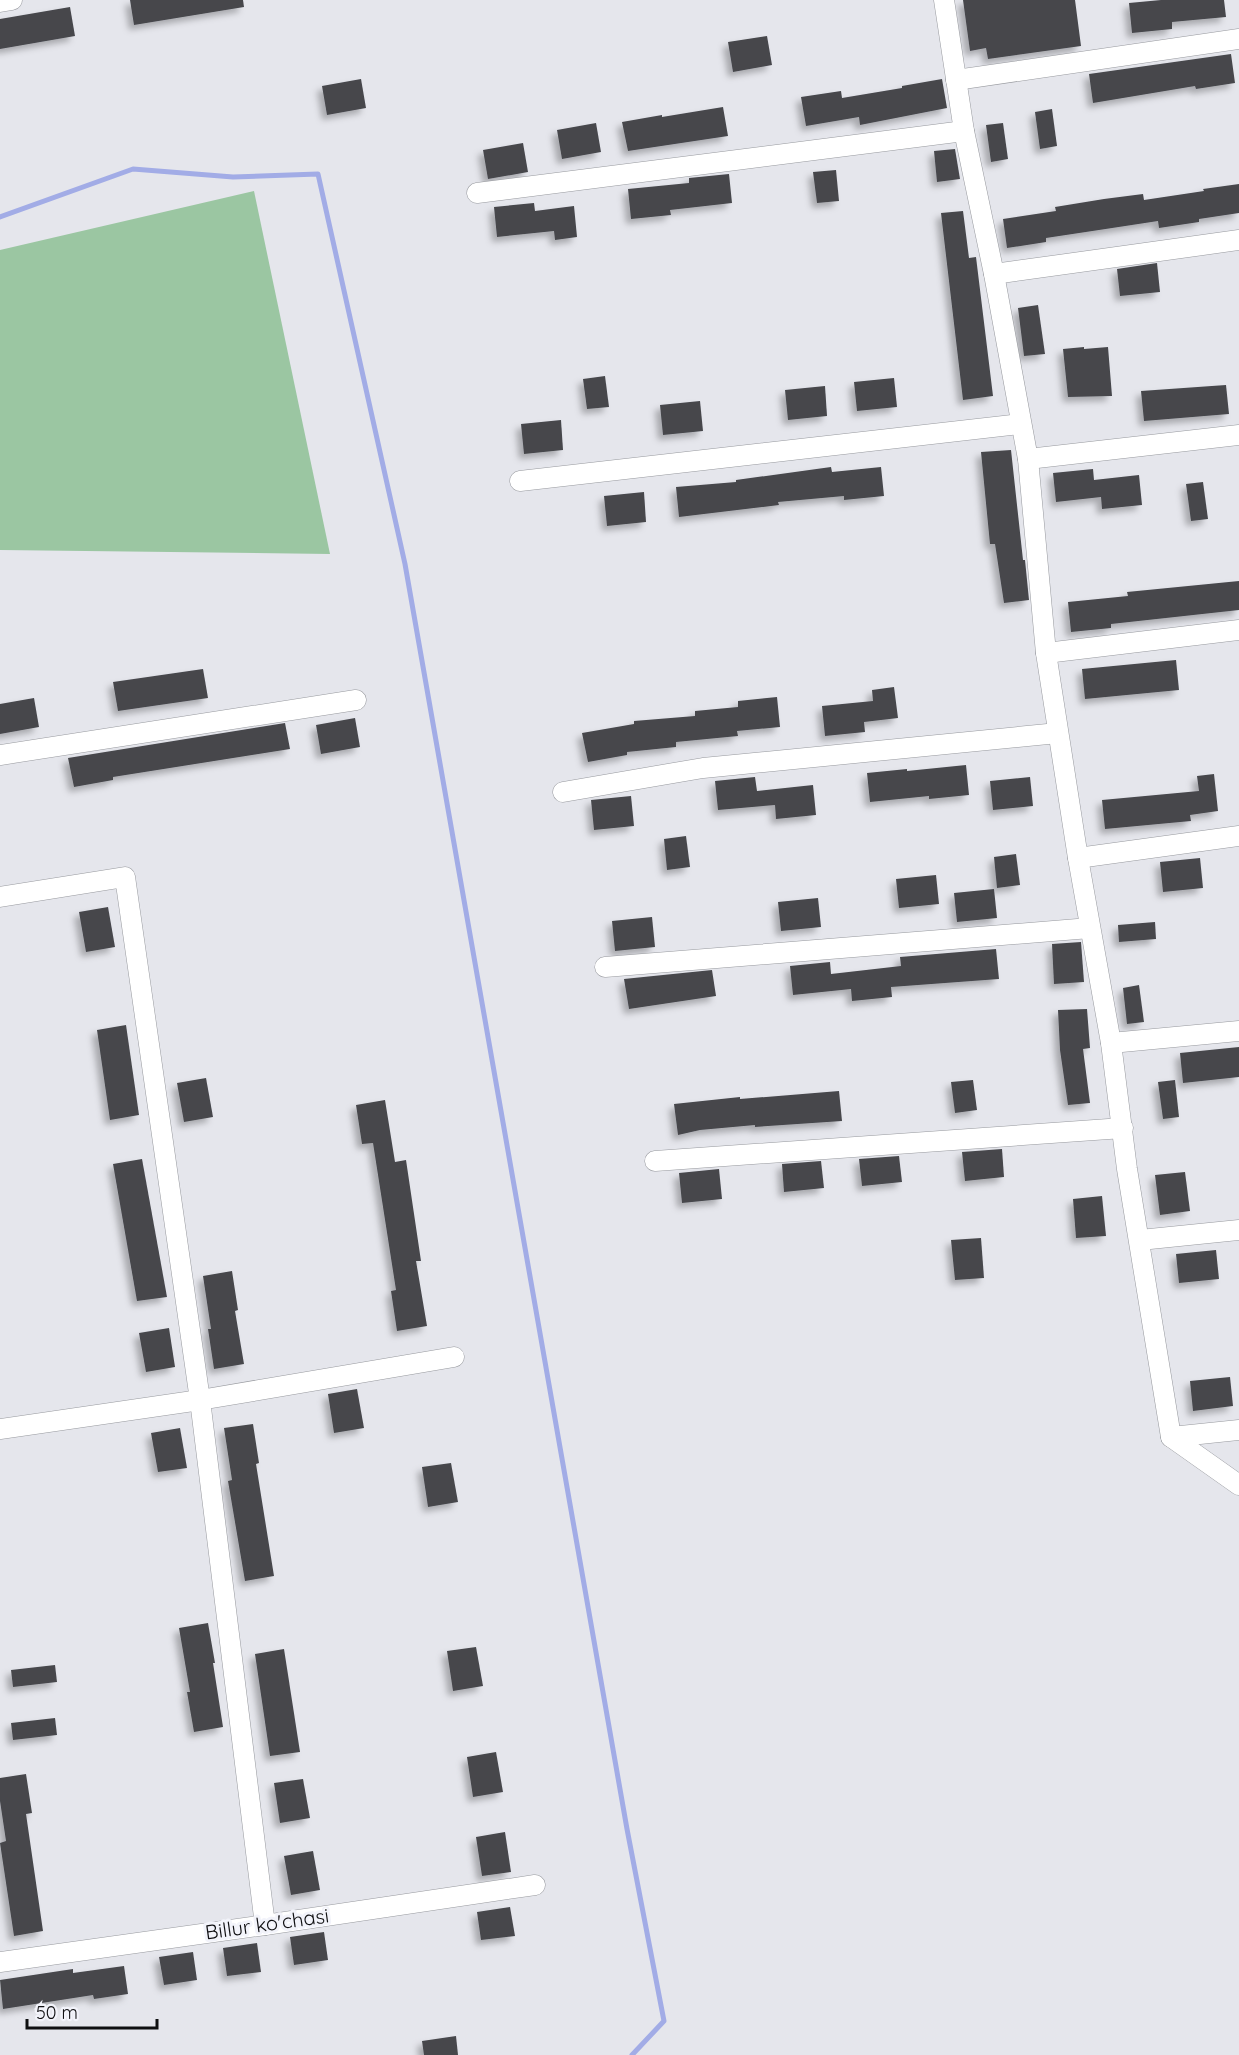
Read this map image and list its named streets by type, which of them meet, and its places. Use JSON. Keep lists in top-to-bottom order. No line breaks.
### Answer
{"streets":{"street":["Billur ko'chasi"]},"scale_bar":"50 m"}
